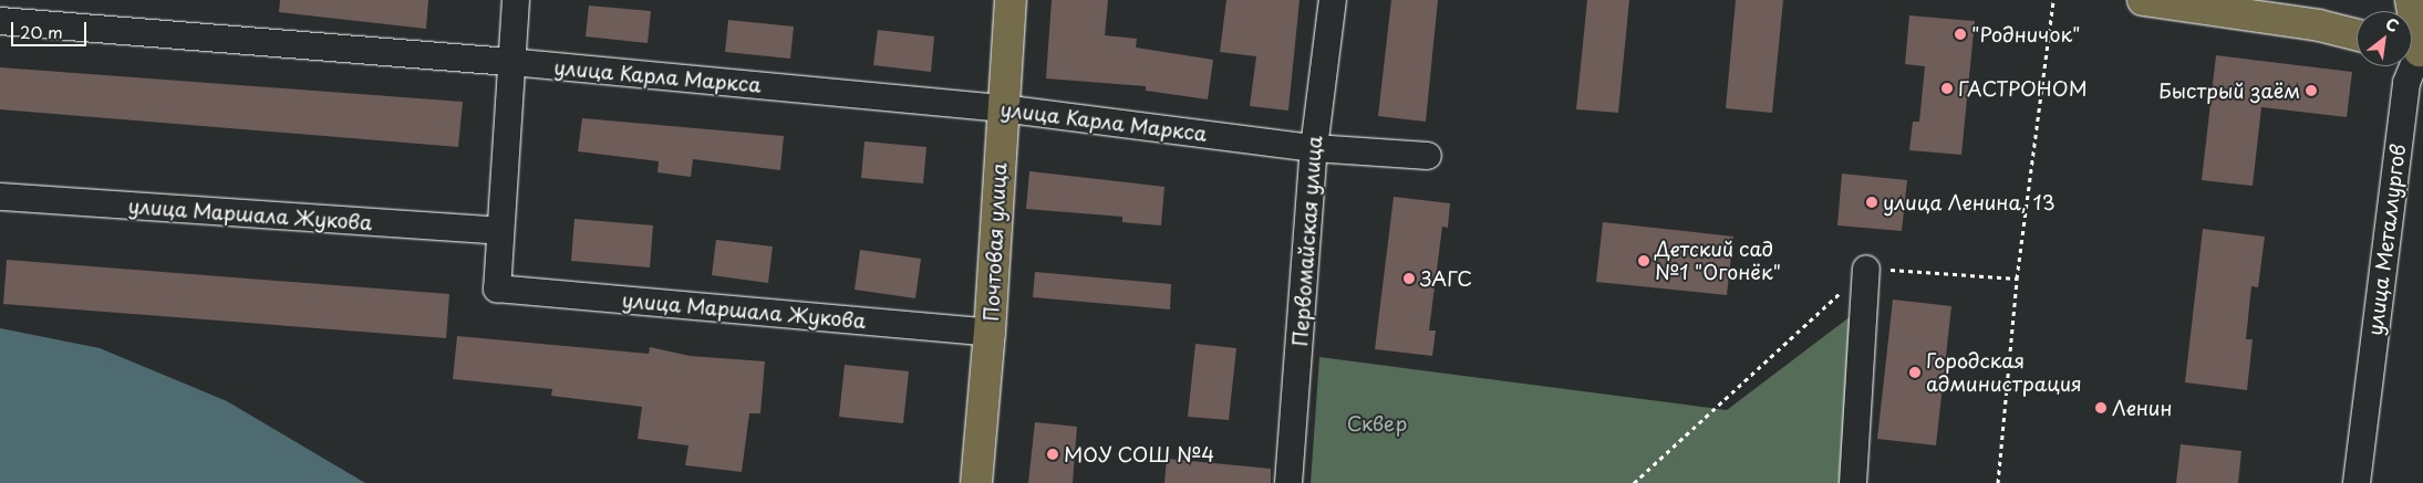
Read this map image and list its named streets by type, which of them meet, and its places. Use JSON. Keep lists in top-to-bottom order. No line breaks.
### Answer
{"streets":{"main road":["улица Металлургов","Почтовая улица"],"street":["улица Карла Маркса","улица Маршала Жукова","Первомайская улица"]},"crossings":[["улица Карла Маркса","Первомайская улица"],["улица Карла Маркса","Почтовая улица"],["улица Маршала Жукова","Почтовая улица"]],"parks":["Сквер"],"places":["\"Родничок\"","ГАСТРОНОМ","Быстрый заём","улица Ленина, 13","Детский сад №1 \"Огонёк\"","ЗАГС","Городская администрация","Ленин","МОУ СОШ №4"],"scale_bar":"20 m","north":"top right"}
